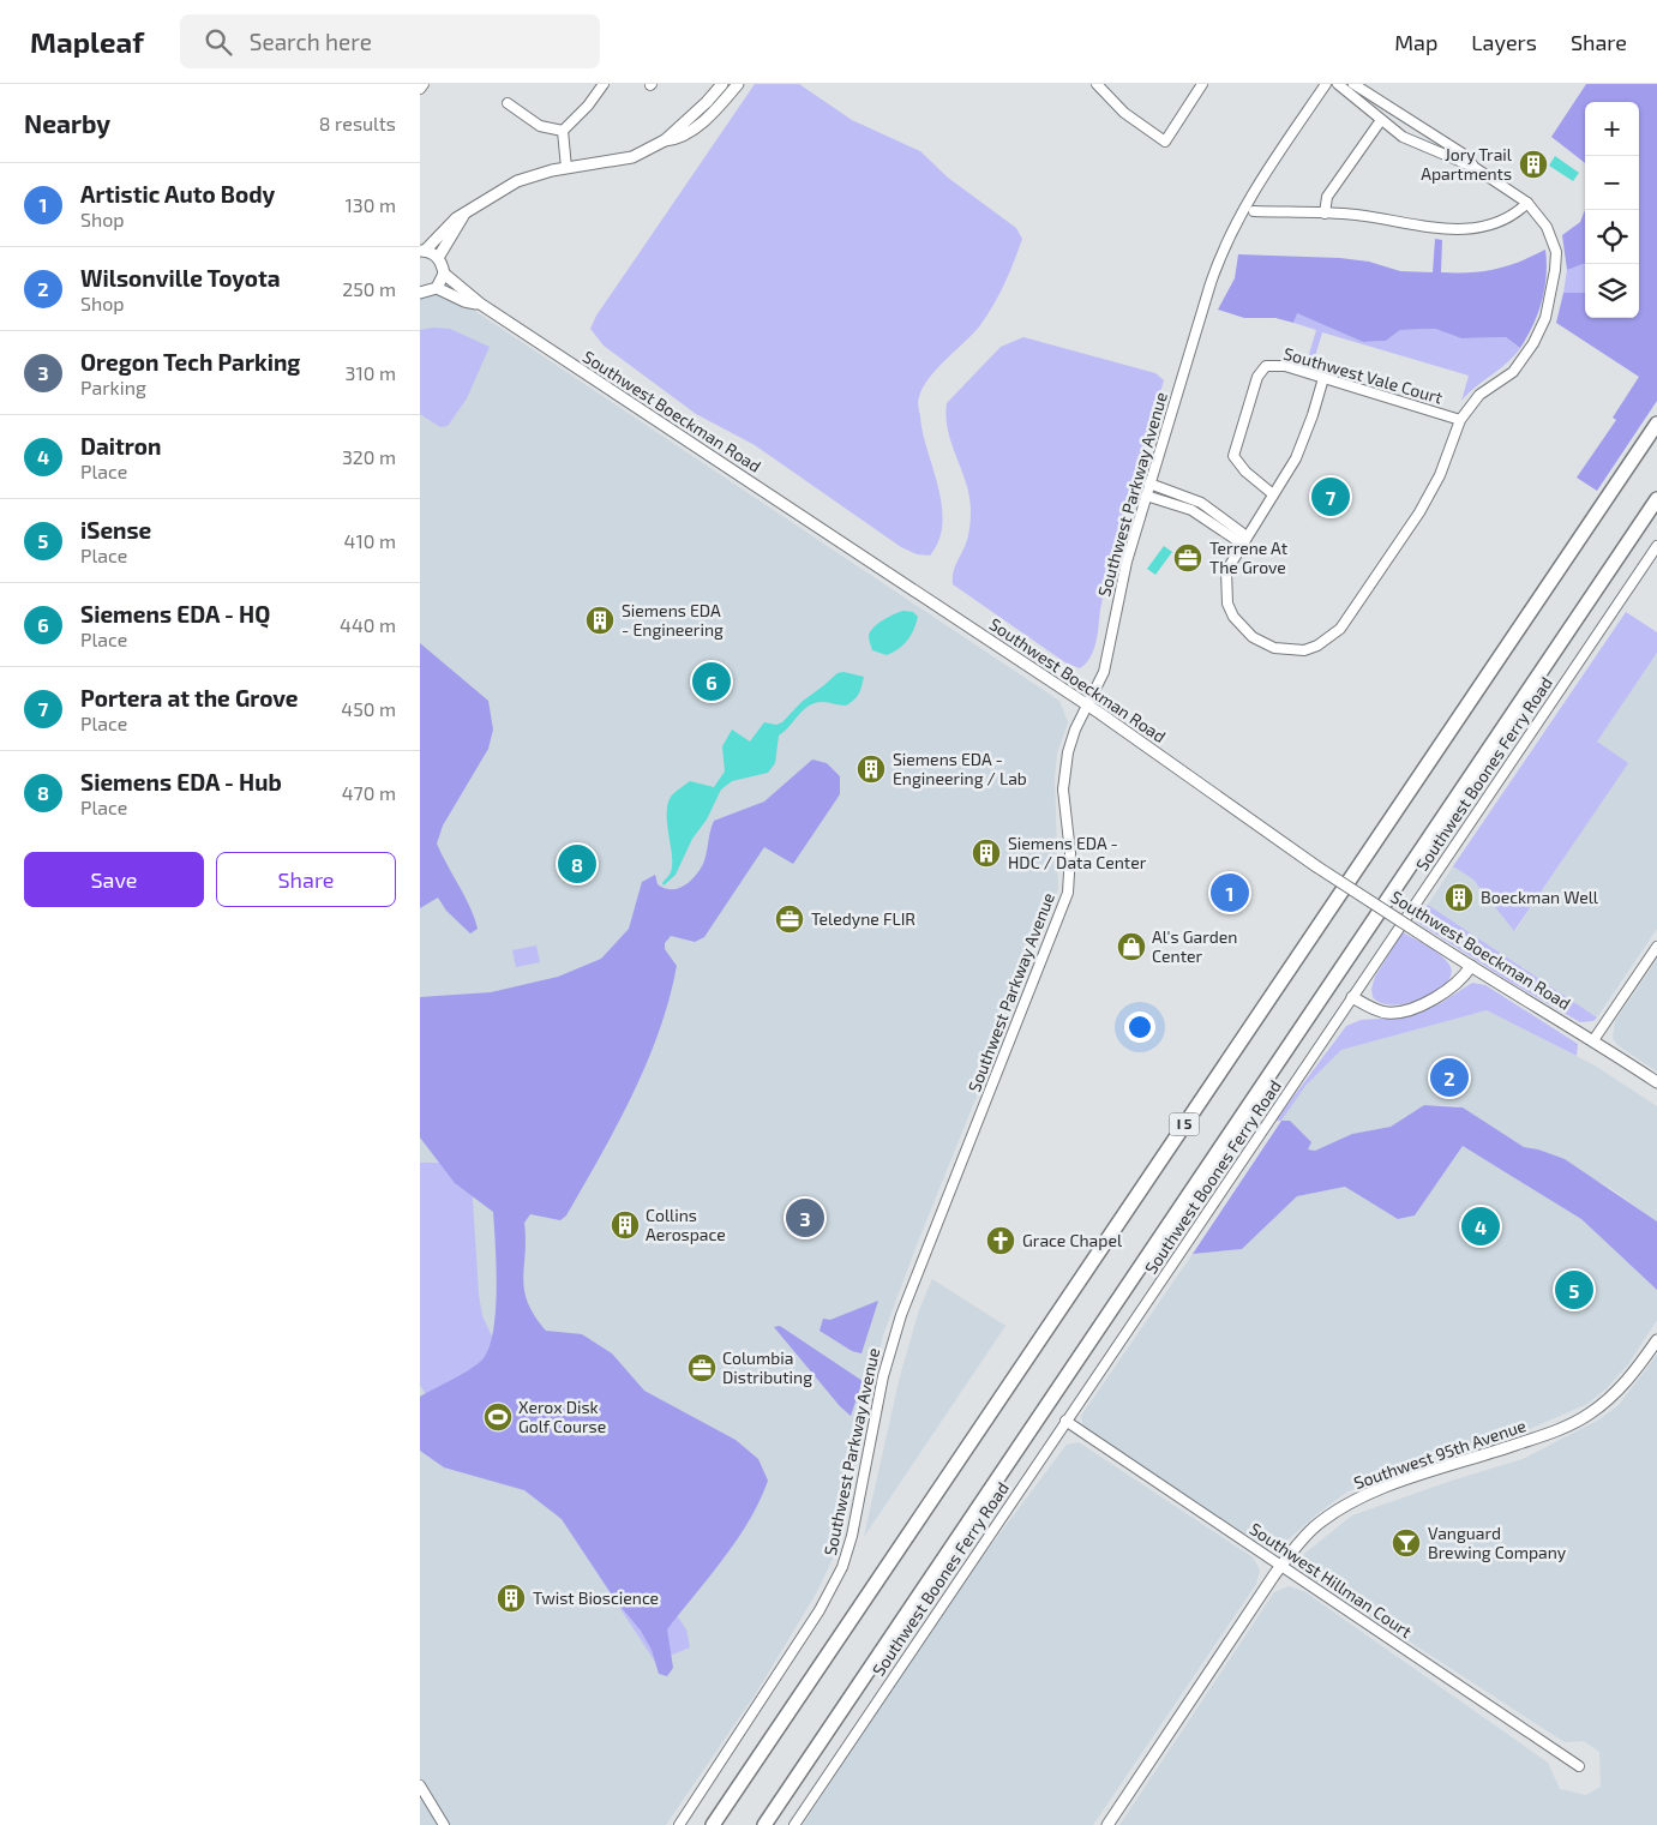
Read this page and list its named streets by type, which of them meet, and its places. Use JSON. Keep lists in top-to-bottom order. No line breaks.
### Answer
{"streets":{"highway":["I 5"],"main road":["Southwest Boeckman Road","Southwest 95th Avenue"],"street":["Southwest Vale Court","Southwest Parkway Avenue","Southwest Boones Ferry Road","Southwest Hillman Court"]},"crossings":[["Southwest Boeckman Road","Southwest Parkway Avenue"],["Southwest Boones Ferry Road","Southwest Hillman Court"],["Southwest 95th Avenue","Southwest Hillman Court"]],"places":{"building":["Jory Trail Apartments","Siemens EDA - Engineering","Siemens EDA - Engineering / Lab","Siemens EDA - HDC / Data Center","Boeckman Well","Collins Aerospace","Twist Bioscience"],"office":["Terrene At The Grove","Teledyne FLIR","Columbia Distributing"],"shop":["Al's Garden Center"],"church":["Grace Chapel"],"sports":["Xerox Disk Golf Course"],"bar":["Vanguard Brewing Company"]},"page":{"header":"Mapleaf","search":"Search here","nav":["Map","Layers","Share"],"heading":["Nearby","8 results"],"map_buttons":["+","−"],"list":[{"mark":"1","name":"Artistic Auto Body","note":"Shop","value":"130 m"},{"mark":"2","name":"Wilsonville Toyota","note":"Shop","value":"250 m"},{"mark":"3","name":"Oregon Tech Parking","note":"Parking","value":"310 m"},{"mark":"4","name":"Daitron","note":"Place","value":"320 m"},{"mark":"5","name":"iSense","note":"Place","value":"410 m"},{"mark":"6","name":"Siemens EDA - HQ","note":"Place","value":"440 m"},{"mark":"7","name":"Portera at the Grove","note":"Place","value":"450 m"},{"mark":"8","name":"Siemens EDA - Hub","note":"Place","value":"470 m"}],"pins":["7","6","8","1","2","3","4","5"],"buttons":["Save","Share"]}}
